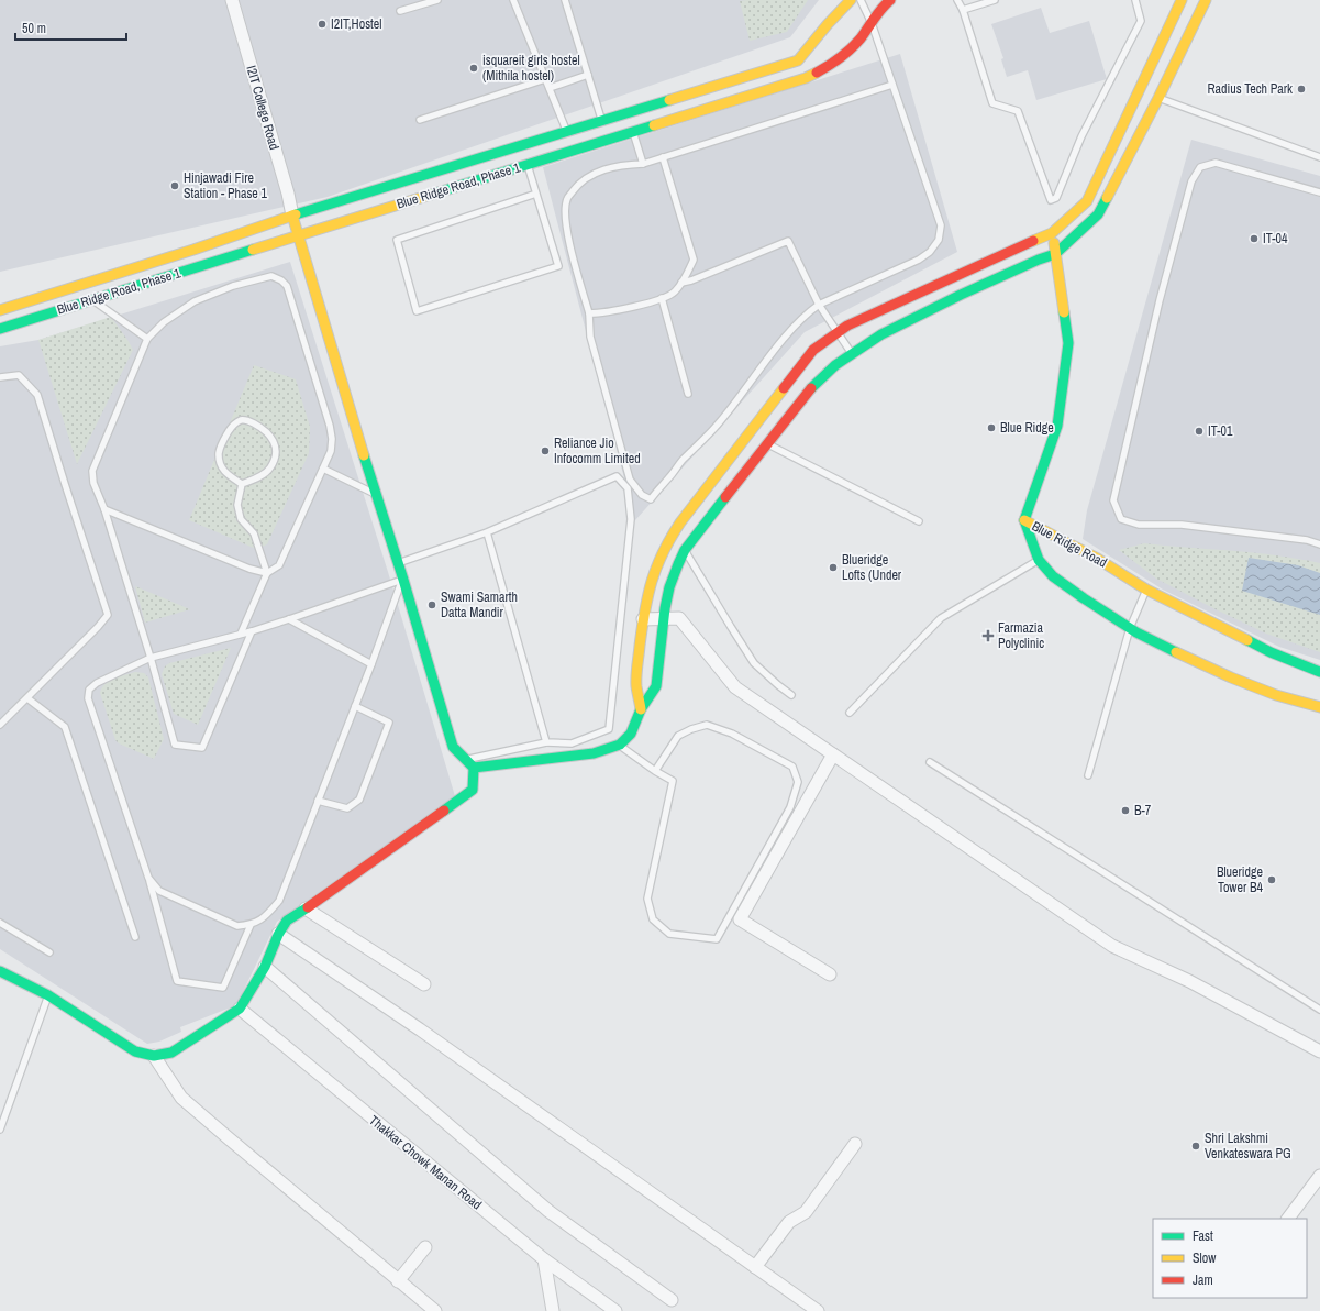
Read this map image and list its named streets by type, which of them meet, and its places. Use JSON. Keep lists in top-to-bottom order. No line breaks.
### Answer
{"streets":{"street":["I2IT College Road","Blue Ridge Road, Phase 1","Blue Ridge Road","Thakkar Chowk Manan Road"]},"crossings":[["I2IT College Road","Blue Ridge Road, Phase 1"]],"places":{"other":["I2IT,Hostel","isquareit girls hostel (Mithila hostel)","Radius Tech Park","Hinjawadi Fire Station - Phase 1","IT-04","Blue Ridge","IT-01","Reliance Jio Infocomm Limited","Blueridge Lofts (Under","Swami Samarth Datta Mandir","B-7","Blueridge Tower B4","Shri Lakshmi Venkateswara PG"],"health":["Farmazia Polyclinic"]},"legend":["Fast","Slow","Jam"],"scale_bar":"50 m"}
